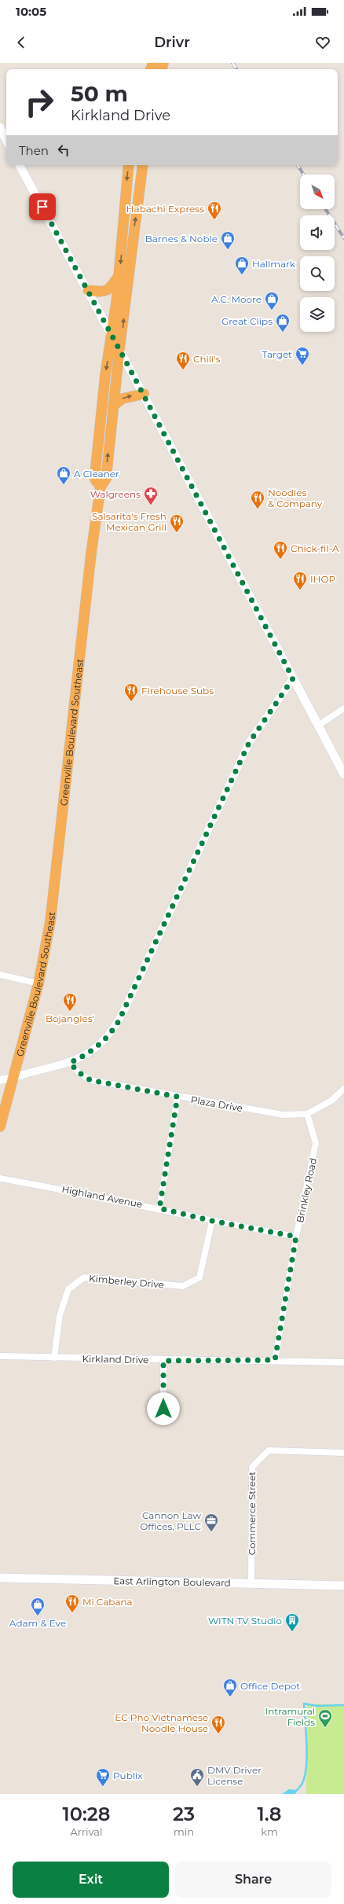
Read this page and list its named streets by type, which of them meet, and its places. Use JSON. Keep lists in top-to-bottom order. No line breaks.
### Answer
{"streets":{"highway":["Greenville Boulevard Southeast"],"main road":["East Arlington Boulevard"],"street":["Plaza Drive","Brinkley Road","Highland Avenue","Kimberley Drive","Kirkland Drive","Commerce Street"]},"crossings":[["Plaza Drive","Brinkley Road"],["Brinkley Road","Highland Avenue"],["Brinkley Road","Kirkland Drive"],["Highland Avenue","Kimberley Drive"],["Kimberley Drive","Kirkland Drive"],["Commerce Street","East Arlington Boulevard"]],"places":{"restaurant":["Habachi Express","Chili's","Noodles & Company","Salsarita's Fresh Mexican Grill","Chick-fil-A","IHOP","Firehouse Subs","Bojangles'","Mi Cabana","EC Pho Vietnamese Noodle House"],"shop":["Barnes & Noble","Hallmark","A.C. Moore","Great Clips","A Cleaner","Adam & Eve","Office Depot"],"supermarket":["Target","Publix"],"pharmacy":["Walgreens"],"office":["Cannon Law Offices, PLLC"],"building":["WITN TV Studio"],"sports":["Intramural Fields"],"public building":["DMV Driver License"]},"north":"bottom right","page":{"status":"10:05","header":"Drivr","turn":["50 m","Kirkland Drive"],"then":"Then","eta":["10:28","Arrival","23","min","1.8","km"],"buttons":["Exit","Share"]}}
